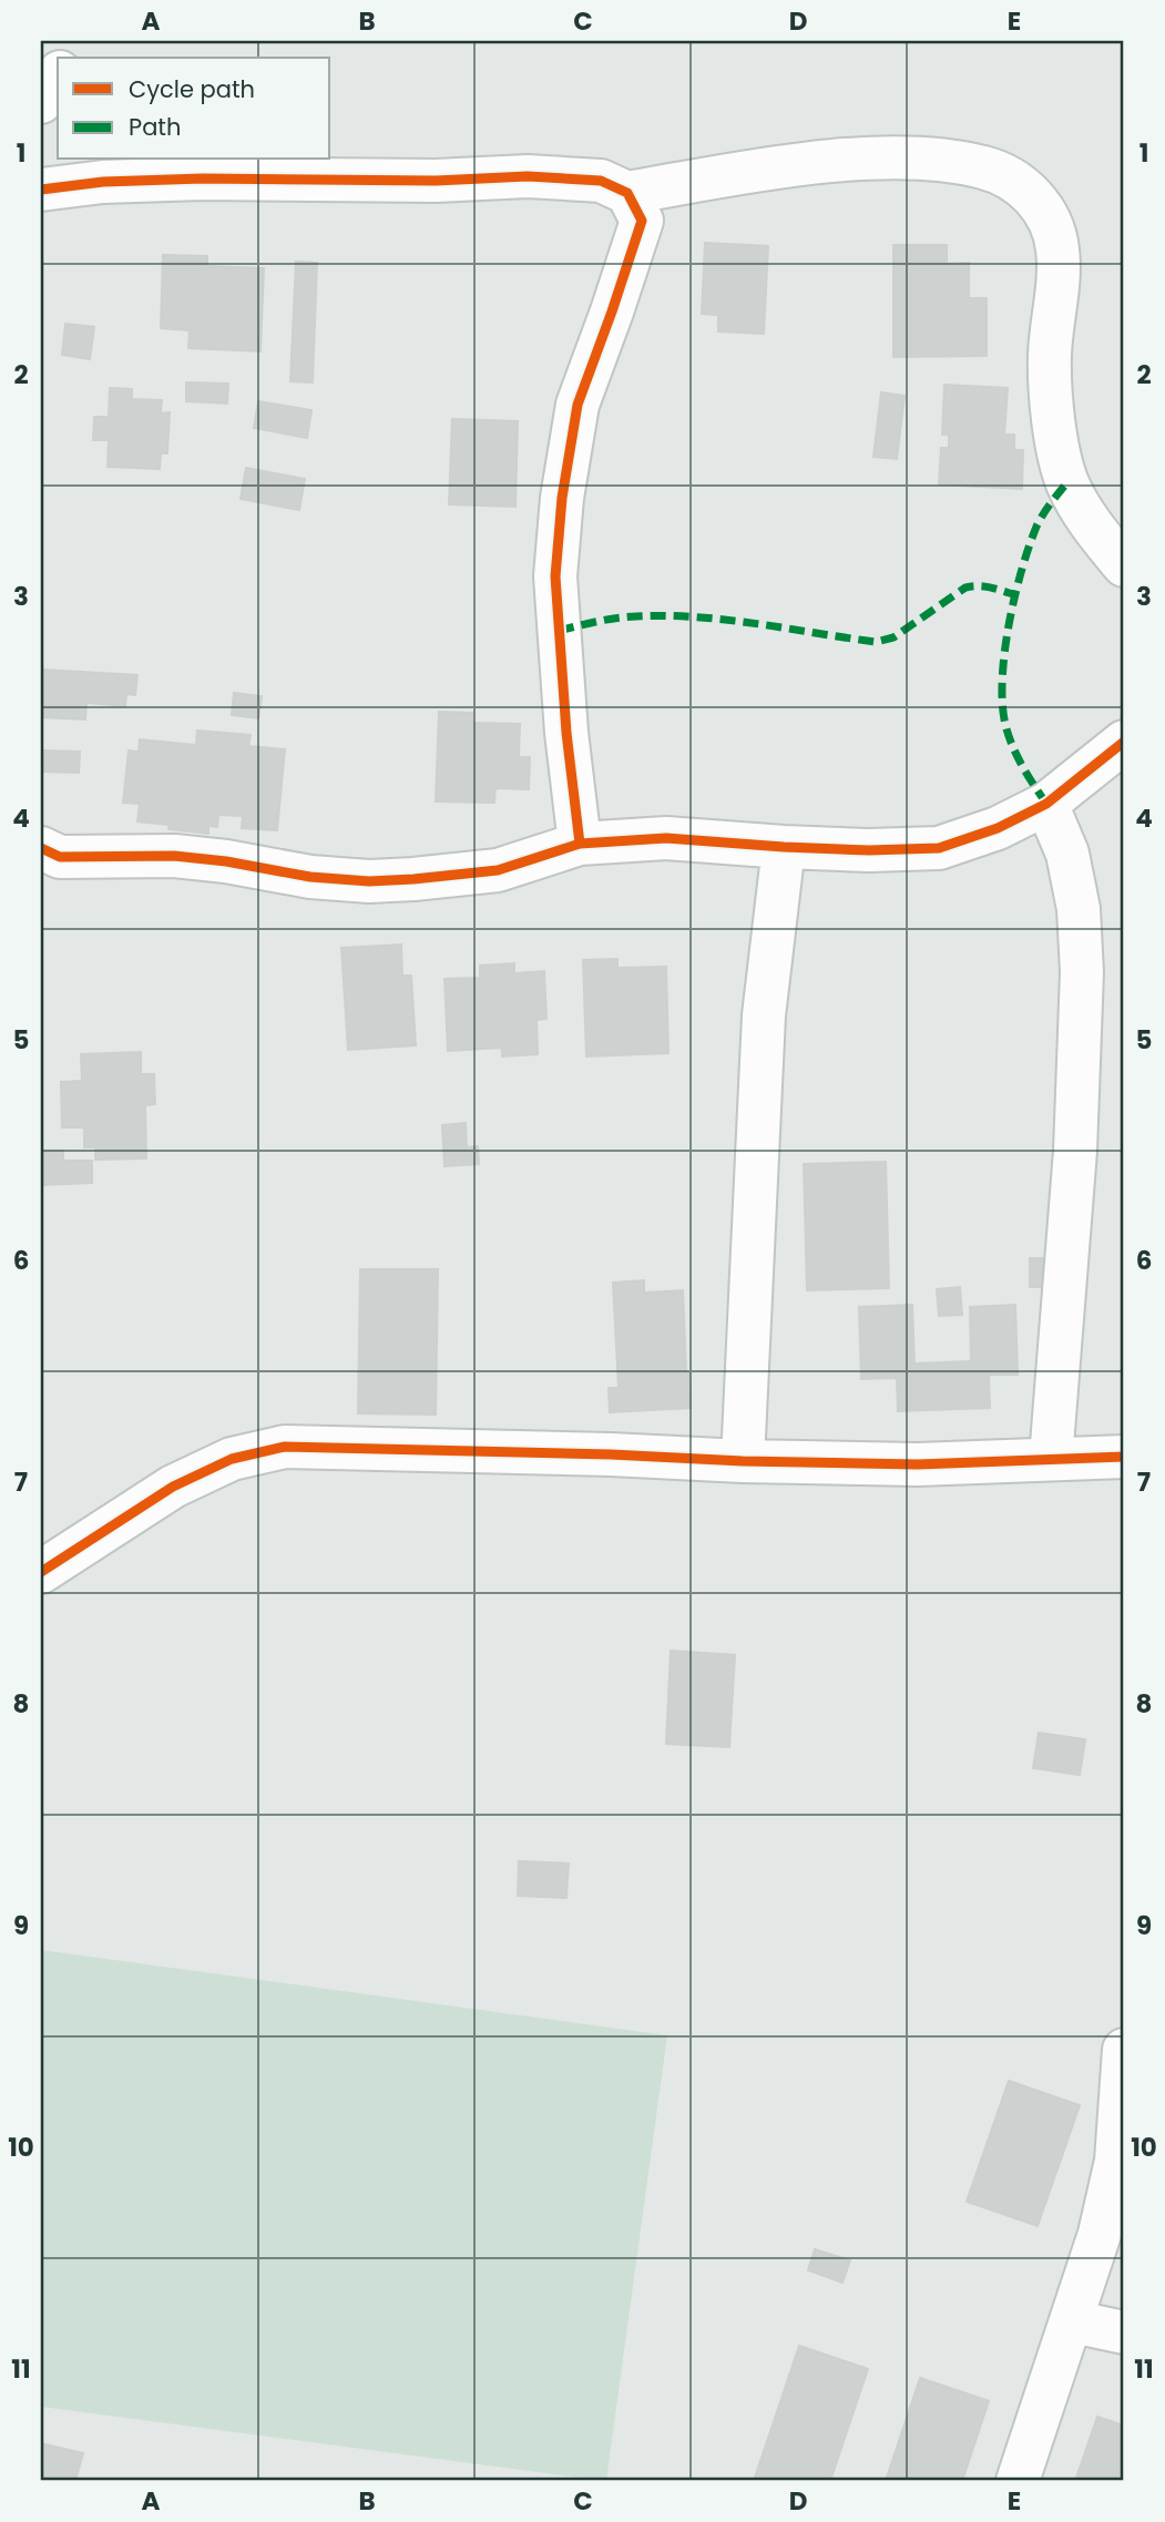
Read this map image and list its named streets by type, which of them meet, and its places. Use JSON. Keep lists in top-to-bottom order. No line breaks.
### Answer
{"legend":["Cycle path","Path"],"grid":{"columns":["A","B","C","D","E"],"rows":["1","2","3","4","5","6","7","8","9","10","11"]}}
